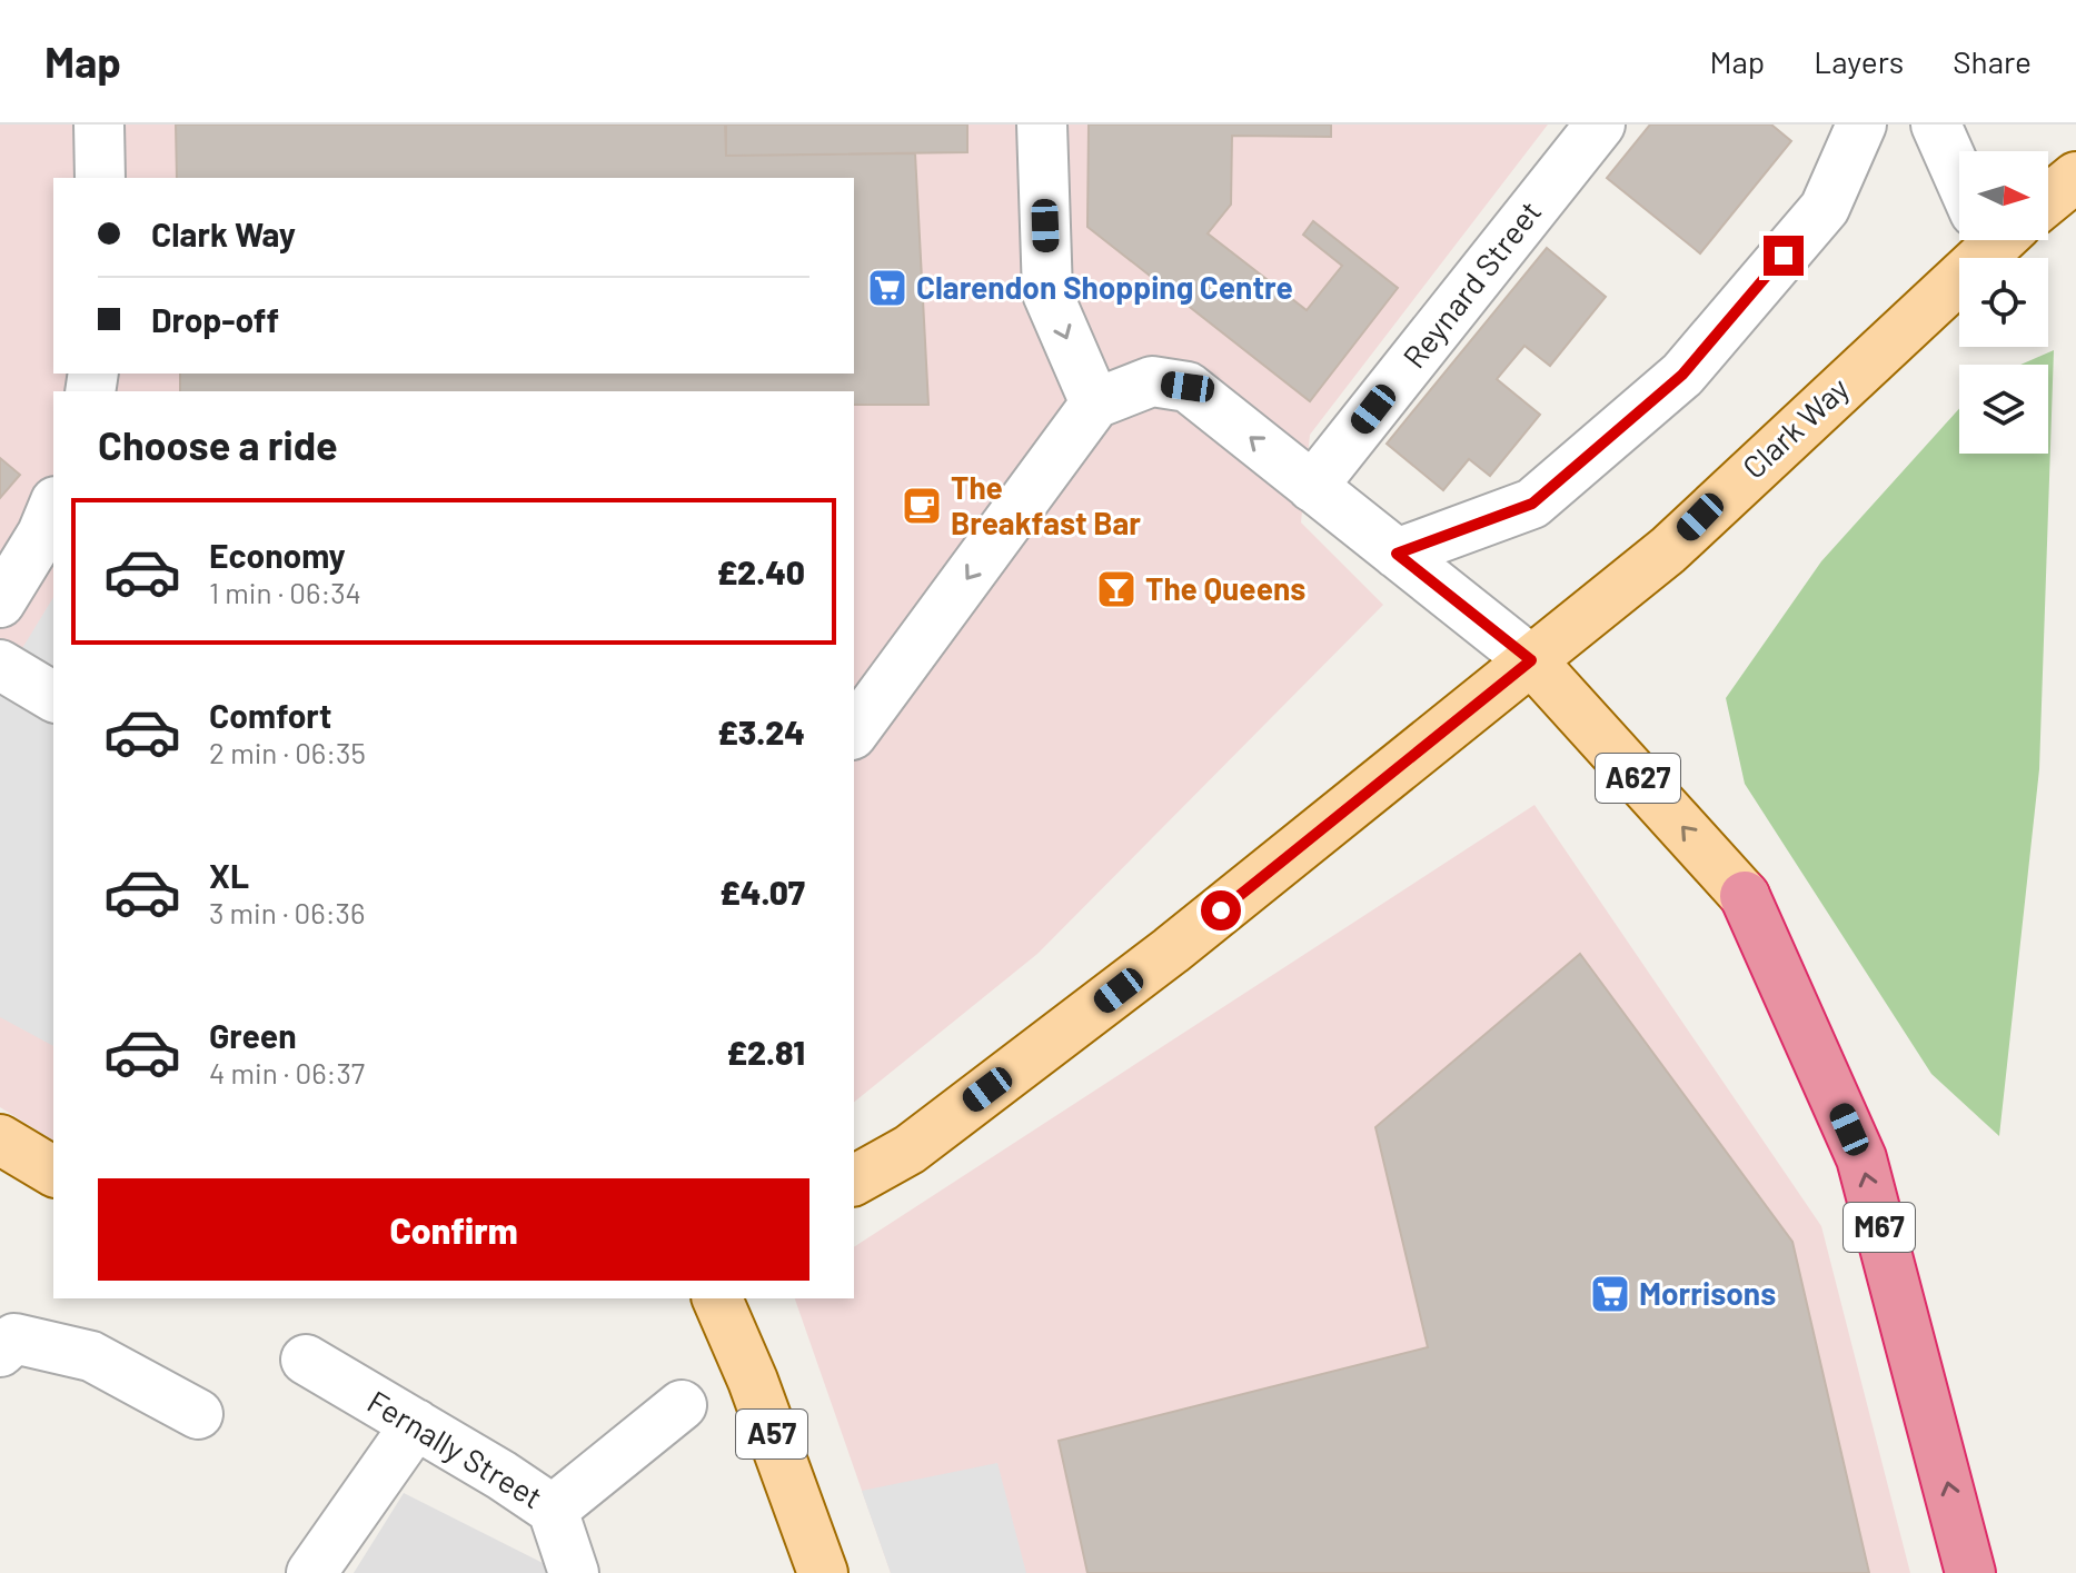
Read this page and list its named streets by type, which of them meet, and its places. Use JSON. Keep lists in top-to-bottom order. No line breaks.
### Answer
{"streets":{"highway":["M67"],"main road":["Clark Way","A627","A57"],"street":["Reynard Street","Fernally Street"]},"crossings":[["Clark Way","A627"],["A627","M67"]],"places":{"supermarket":["Clarendon Shopping Centre","Morrisons"],"cafe":["The Breakfast Bar"],"bar":["The Queens"]},"north":"right","page":{"header":"Map","nav":["Map","Layers","Share"],"banner":["Clark Way","Drop-off"],"heading":"Choose a ride","list":[{"name":"Economy","note":"1 min · 06:34","value":"£2.40"},{"name":"Comfort","note":"2 min · 06:35","value":"£3.24"},{"name":"XL","note":"3 min · 06:36","value":"£4.07"},{"name":"Green","note":"4 min · 06:37","value":"£2.81"}],"buttons":"Confirm"}}
